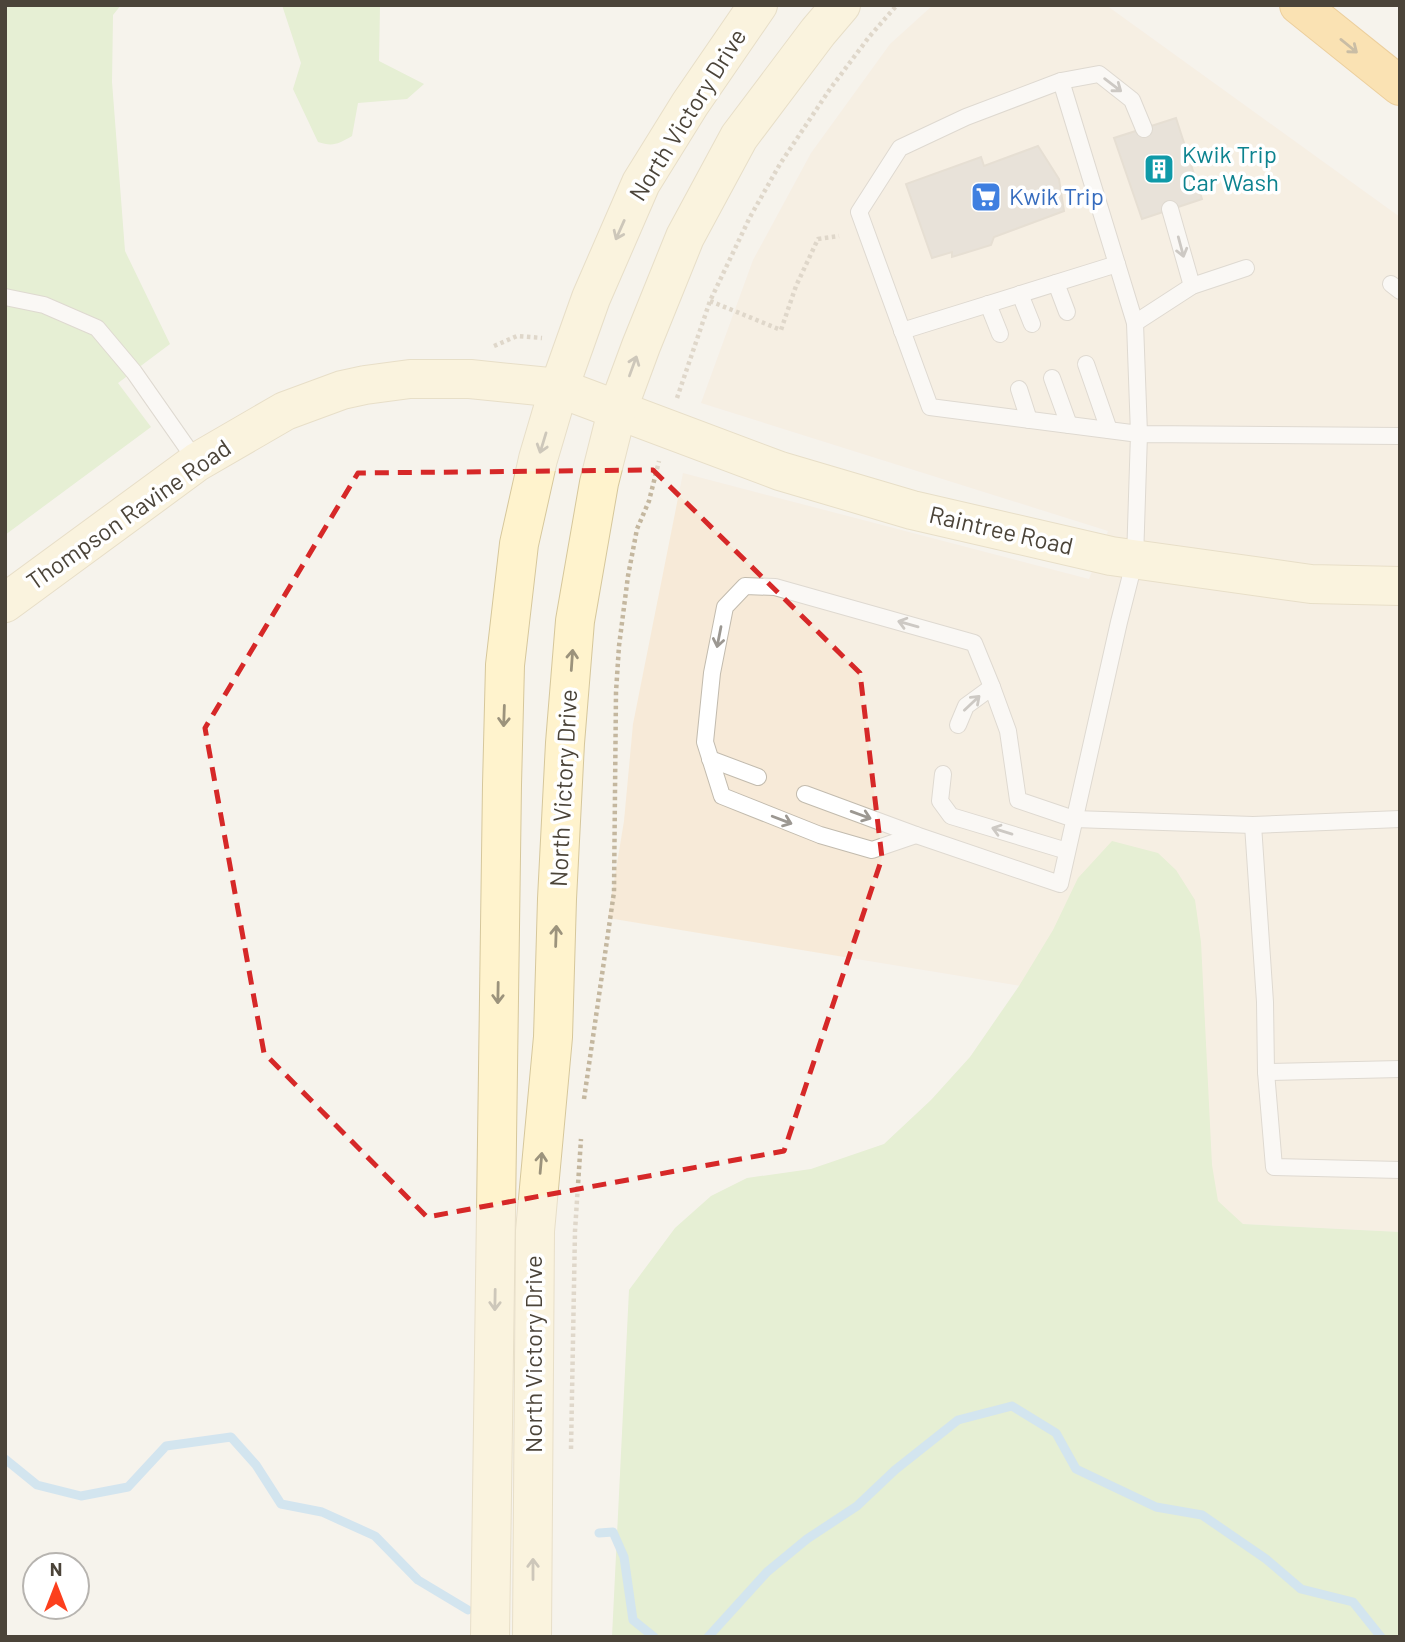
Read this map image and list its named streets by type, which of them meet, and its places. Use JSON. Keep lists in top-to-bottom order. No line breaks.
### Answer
{"streets":{"main road":["North Victory Drive","Thompson Ravine Road","Raintree Road"]},"crossings":[["North Victory Drive","Thompson Ravine Road"],["North Victory Drive","Raintree Road"],["Thompson Ravine Road","Raintree Road"]],"places":{"building":["Kwik Trip Car Wash"],"supermarket":["Kwik Trip"]},"north":"top"}
